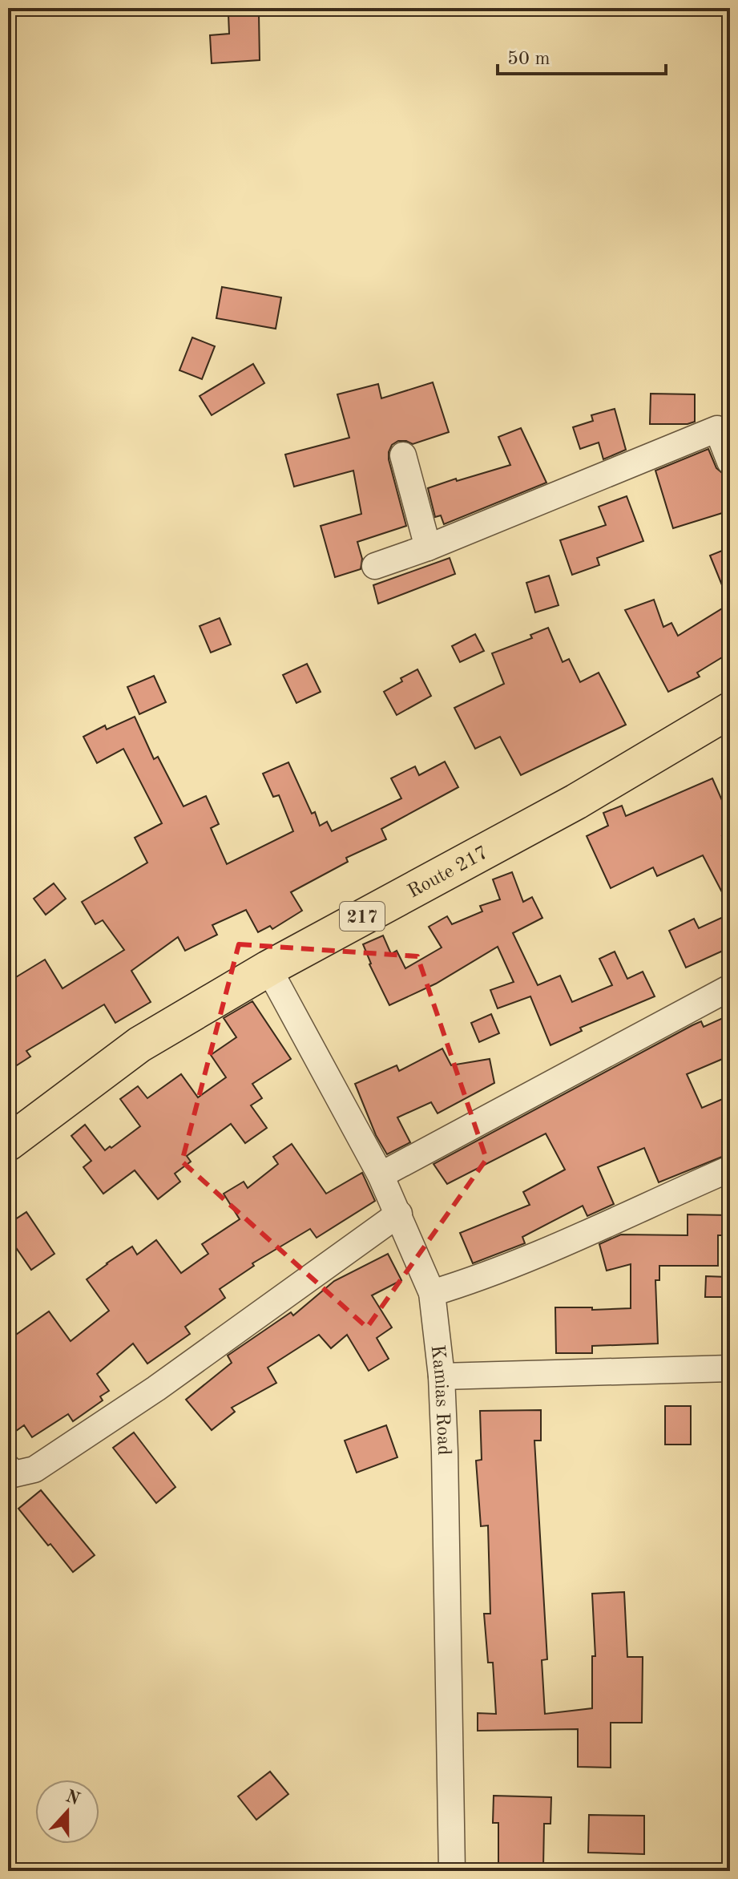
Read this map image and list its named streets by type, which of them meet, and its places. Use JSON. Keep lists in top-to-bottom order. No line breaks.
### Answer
{"streets":{"main road":["Route 217","217"],"street":["Kamias Road"]},"crossings":[["Route 217","Kamias Road"]],"scale_bar":"50 m","north":"top"}
